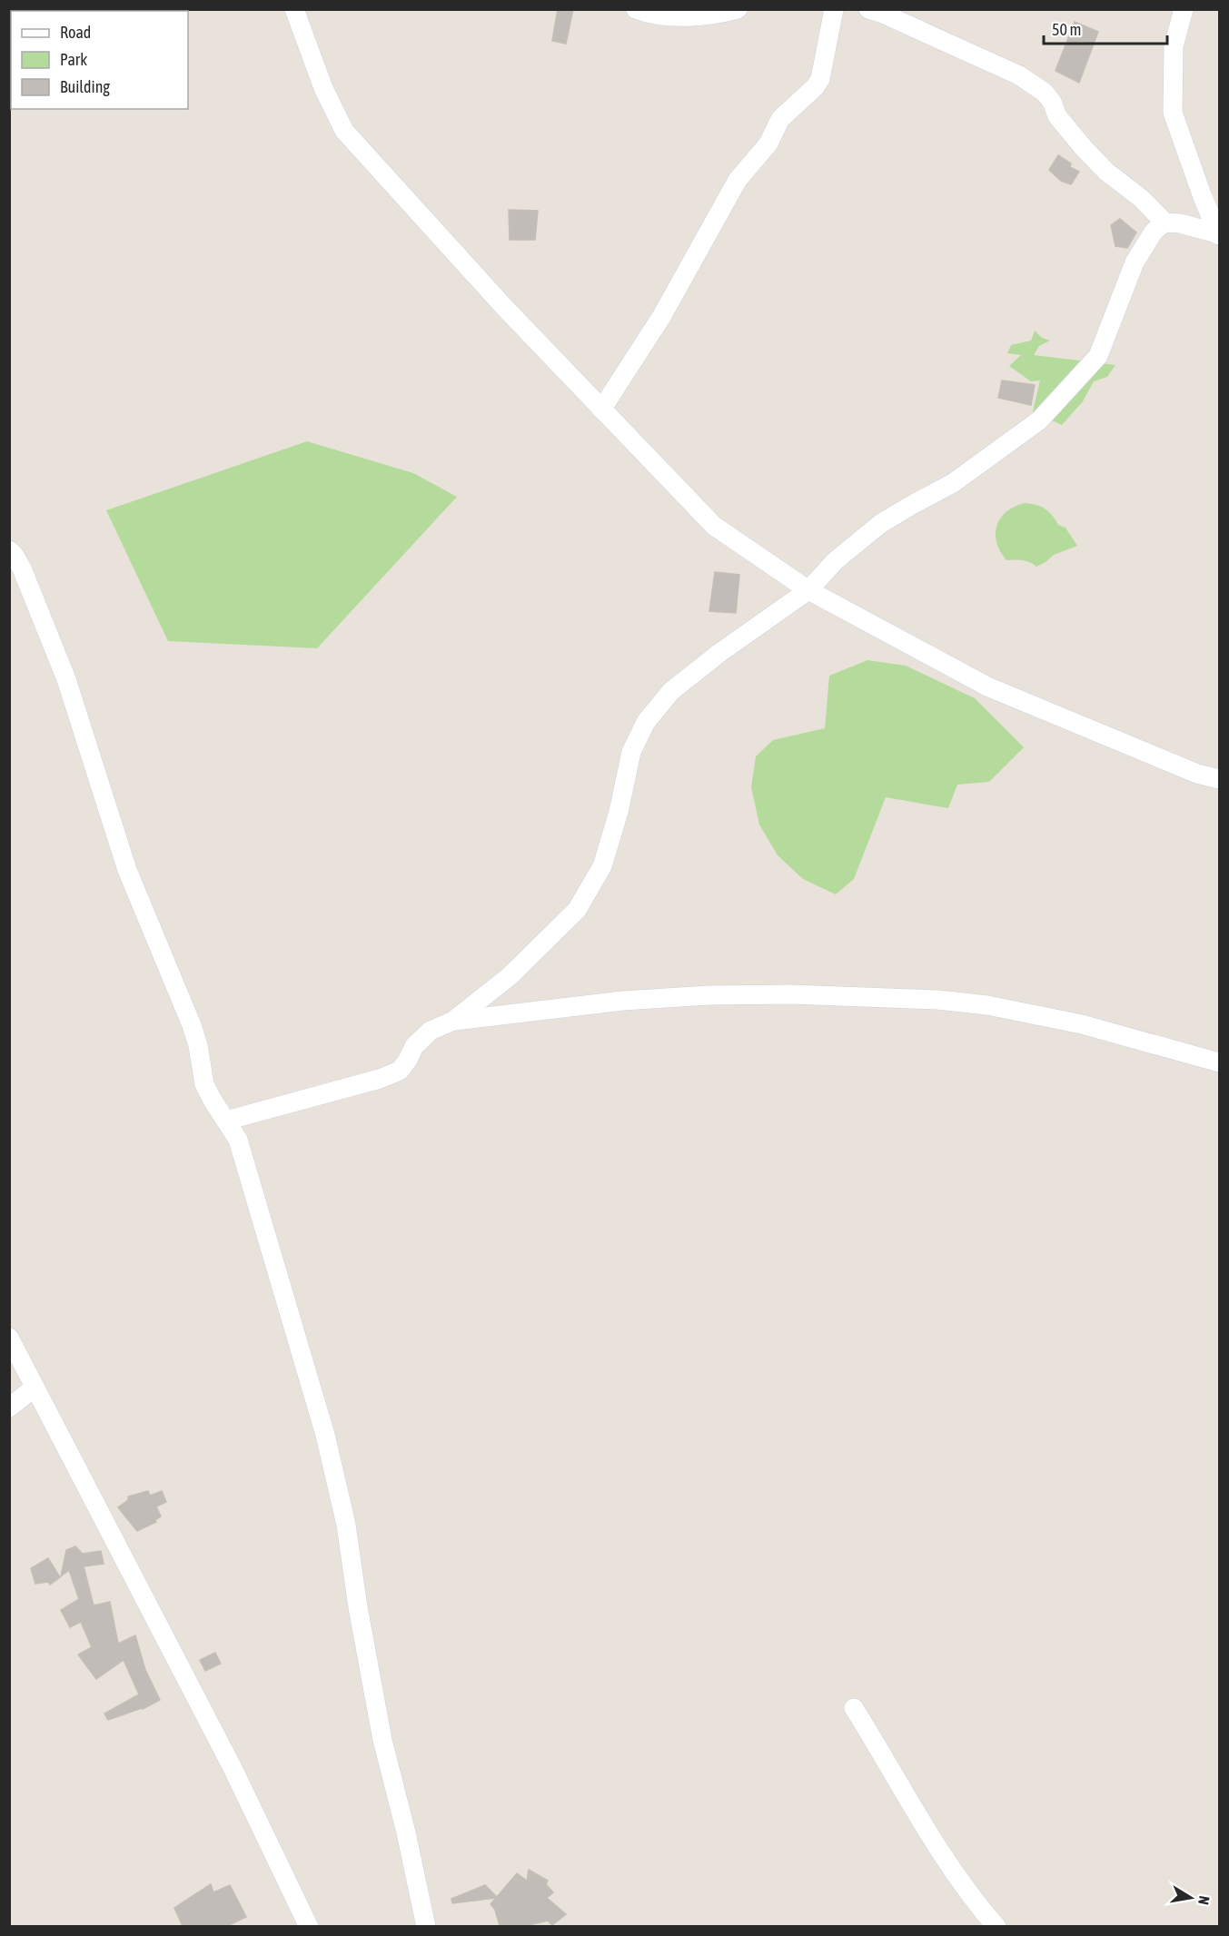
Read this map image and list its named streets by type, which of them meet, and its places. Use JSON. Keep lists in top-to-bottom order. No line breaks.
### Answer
{"legend":["Road","Park","Building"],"scale_bar":"50 m","north":"right"}
